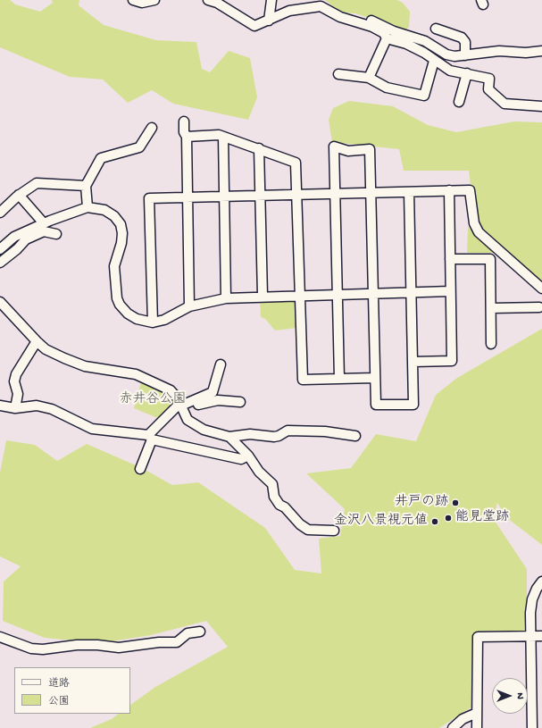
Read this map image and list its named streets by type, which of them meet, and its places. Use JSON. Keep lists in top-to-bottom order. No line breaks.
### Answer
{"parks":["赤井谷公園"],"places":["井戸の跡","能見堂跡","金沢八景視元値"],"legend":["道路","公園"],"north":"right"}
